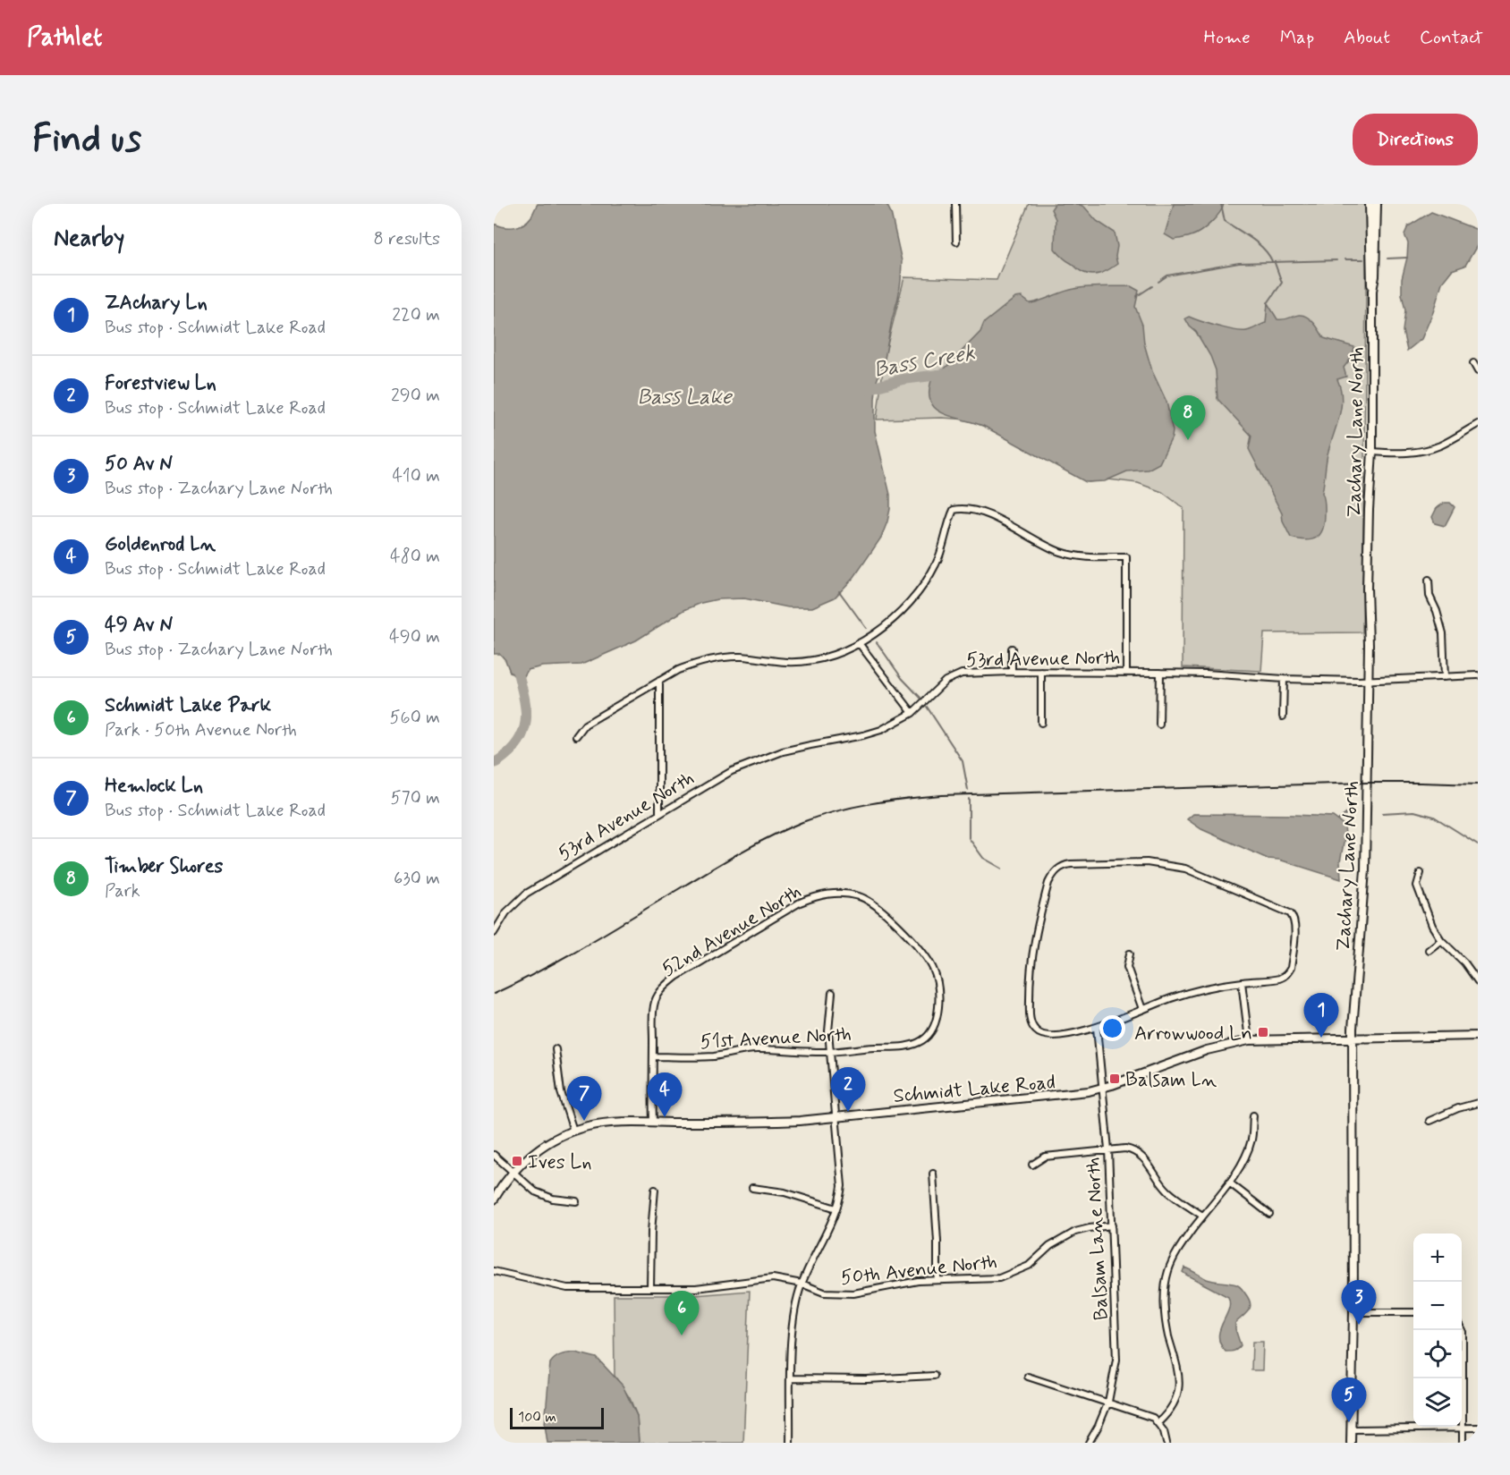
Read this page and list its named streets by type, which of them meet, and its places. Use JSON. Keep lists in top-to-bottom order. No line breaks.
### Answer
{"streets":{"street":["Zachary Lane North","53rd Avenue North","52nd Avenue North","51st Avenue North","Schmidt Lake Road","Balsam Lane North","50th Avenue North"]},"crossings":[["Zachary Lane North","53rd Avenue North"],["Zachary Lane North","Schmidt Lake Road"],["52nd Avenue North","51st Avenue North"],["Schmidt Lake Road","Balsam Lane North"],["Balsam Lane North","50th Avenue North"]],"water":["Bass Creek","Bass Lake"],"places":{"transit":["Arrowwood Ln","Balsam Ln","Ives Ln"]},"scale_bar":"100 m","page":{"header":"Pathlet","nav":["Home","Map","About","Contact"],"buttons":"Directions","title":"Find us","heading":["Nearby","8 results"],"list":[{"mark":"1","name":"ZAchary Ln","note":"Bus stop · Schmidt Lake Road","value":"220 m"},{"mark":"2","name":"Forestview Ln","note":"Bus stop · Schmidt Lake Road","value":"290 m"},{"mark":"3","name":"50 Av N","note":"Bus stop · Zachary Lane North","value":"410 m"},{"mark":"4","name":"Goldenrod Ln","note":"Bus stop · Schmidt Lake Road","value":"480 m"},{"mark":"5","name":"49 Av N","note":"Bus stop · Zachary Lane North","value":"490 m"},{"mark":"6","name":"Schmidt Lake Park","note":"Park · 50th Avenue North","value":"560 m"},{"mark":"7","name":"Hemlock Ln","note":"Bus stop · Schmidt Lake Road","value":"570 m"},{"mark":"8","name":"Timber Shores","note":"Park","value":"630 m"}],"pins":["8","1","2","4","7","3","6","5"],"map_buttons":["+","−"],"scale":"100 m"}}
